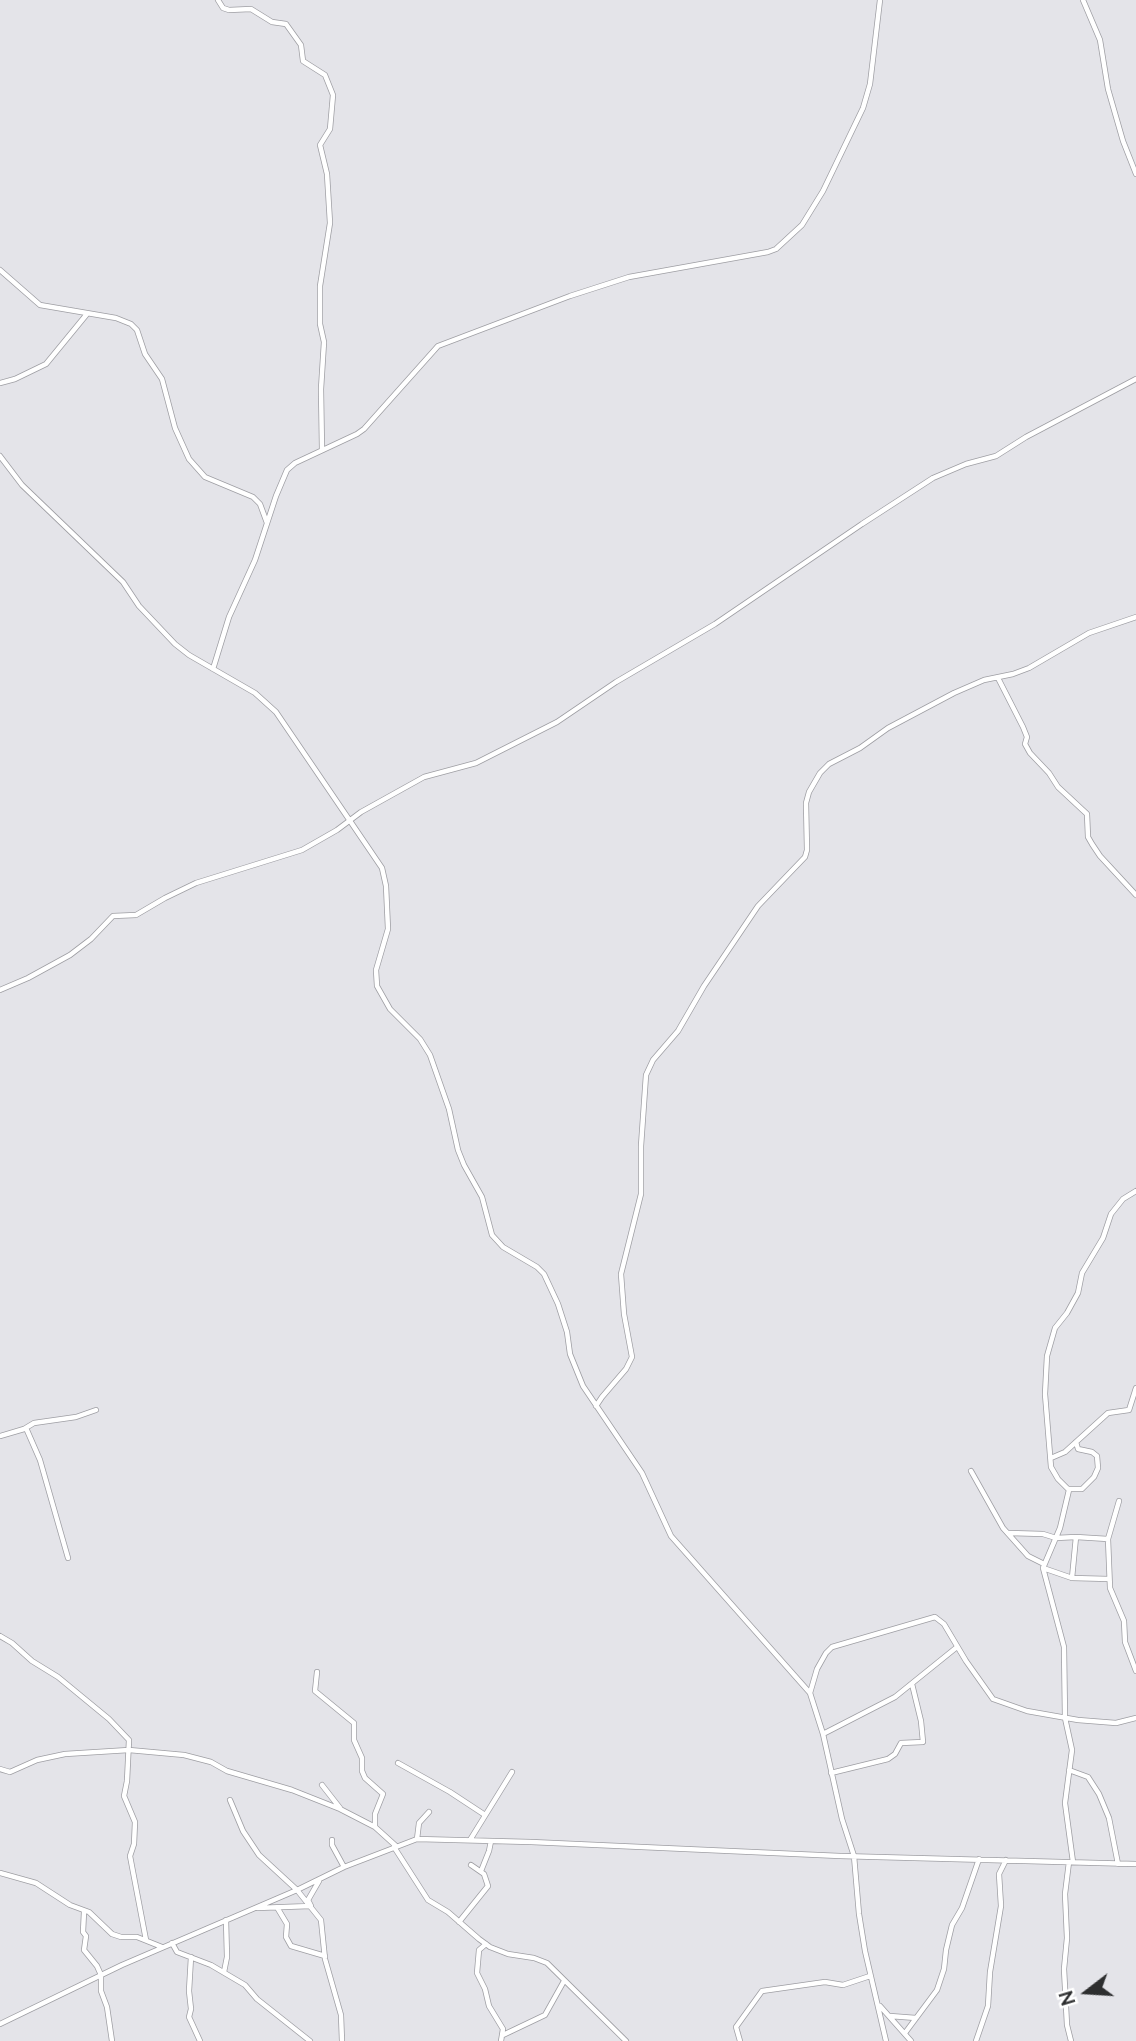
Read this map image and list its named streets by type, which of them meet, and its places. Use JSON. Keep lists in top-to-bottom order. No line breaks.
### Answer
{"north":"left"}
